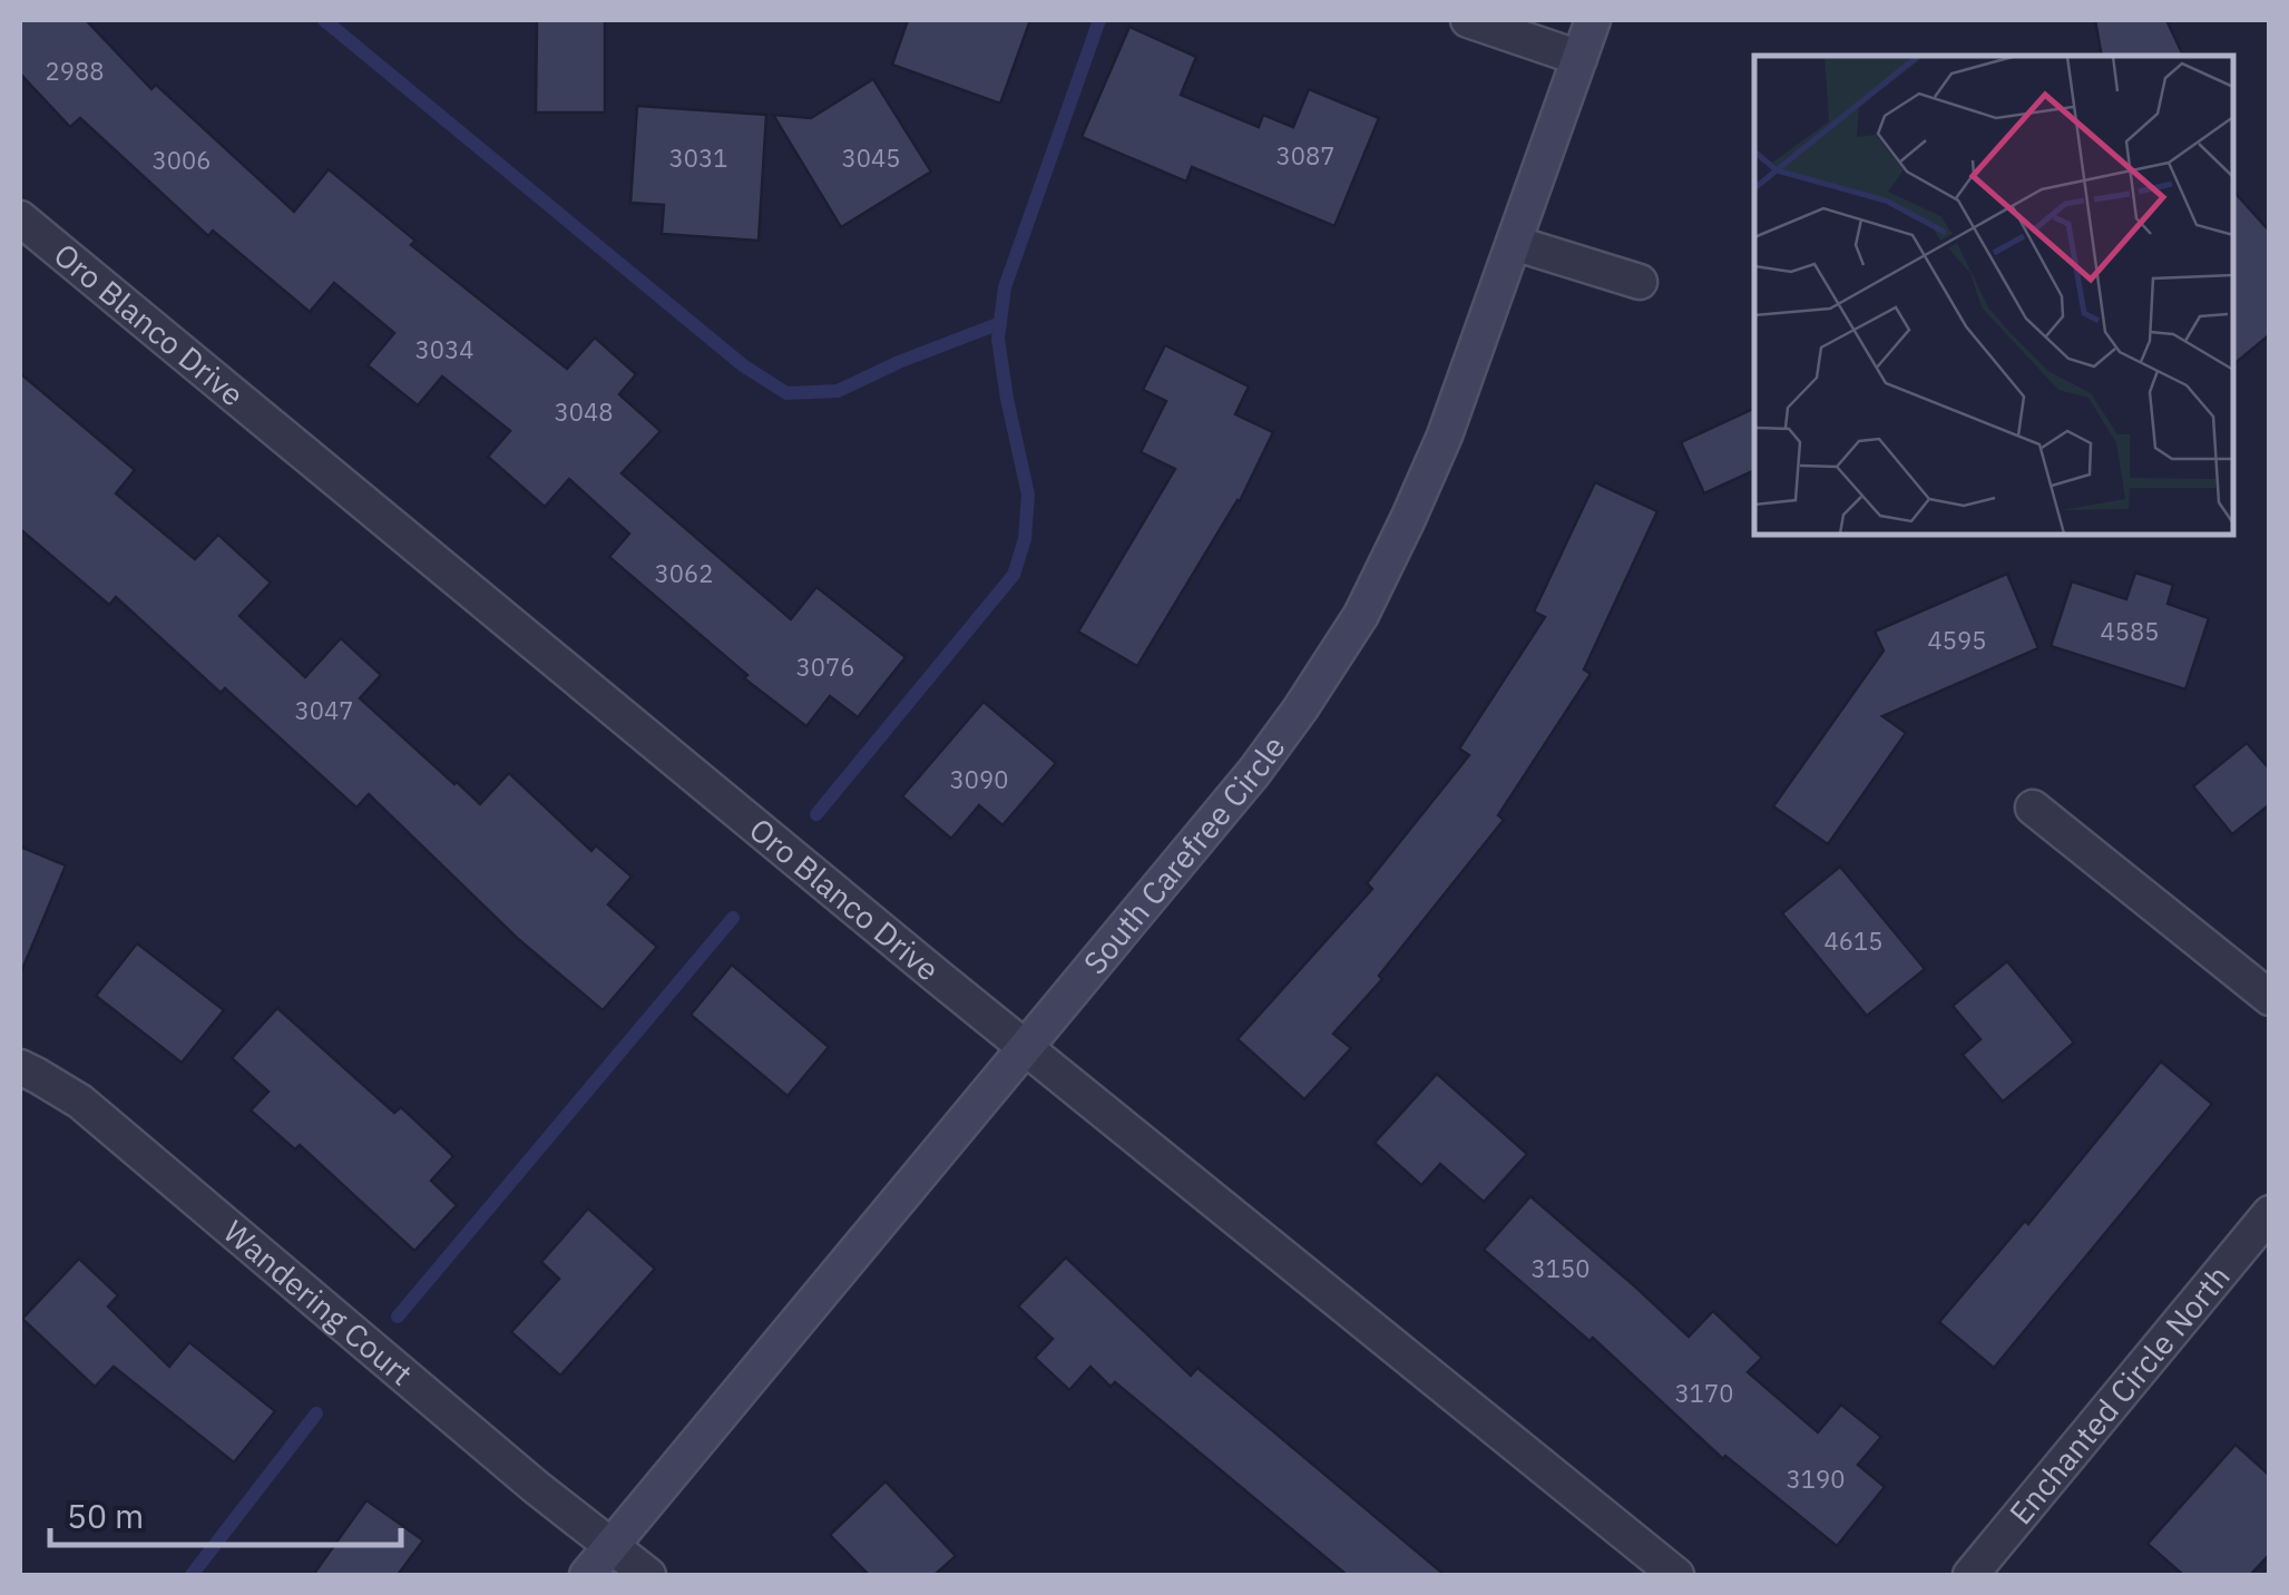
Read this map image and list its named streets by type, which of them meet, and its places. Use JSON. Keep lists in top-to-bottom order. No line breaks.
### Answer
{"streets":{"main road":["South Carefree Circle"],"street":["Oro Blanco Drive","Wandering Court","Enchanted Circle North"]},"crossings":[["Oro Blanco Drive","South Carefree Circle"],["South Carefree Circle","Wandering Court"]],"house_numbers":["2988","3087","3031","3045","3006","3034","3048","3062","4585","4595","3076","3047","3090","4615","3150","3170","3190"],"scale_bar":"50 m"}
